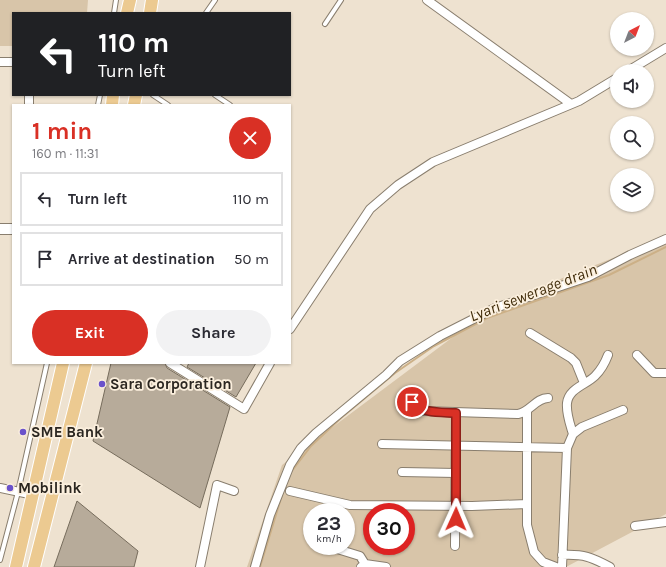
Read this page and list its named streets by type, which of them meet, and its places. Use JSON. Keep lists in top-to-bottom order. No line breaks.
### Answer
{"water":["Lyari sewerage drain"],"places":["Sara Corporation","SME Bank","Mobilink"],"north":"top right","page":{"turn":["110 m","Turn left"],"heading":["1 min","160 m · 11:31"],"list":[{"name":"Turn left","value":"110 m"},{"name":"Arrive at destination","value":"50 m"}],"buttons":["Exit","Share"],"speed":"23 km/h","limit":"30"}}
